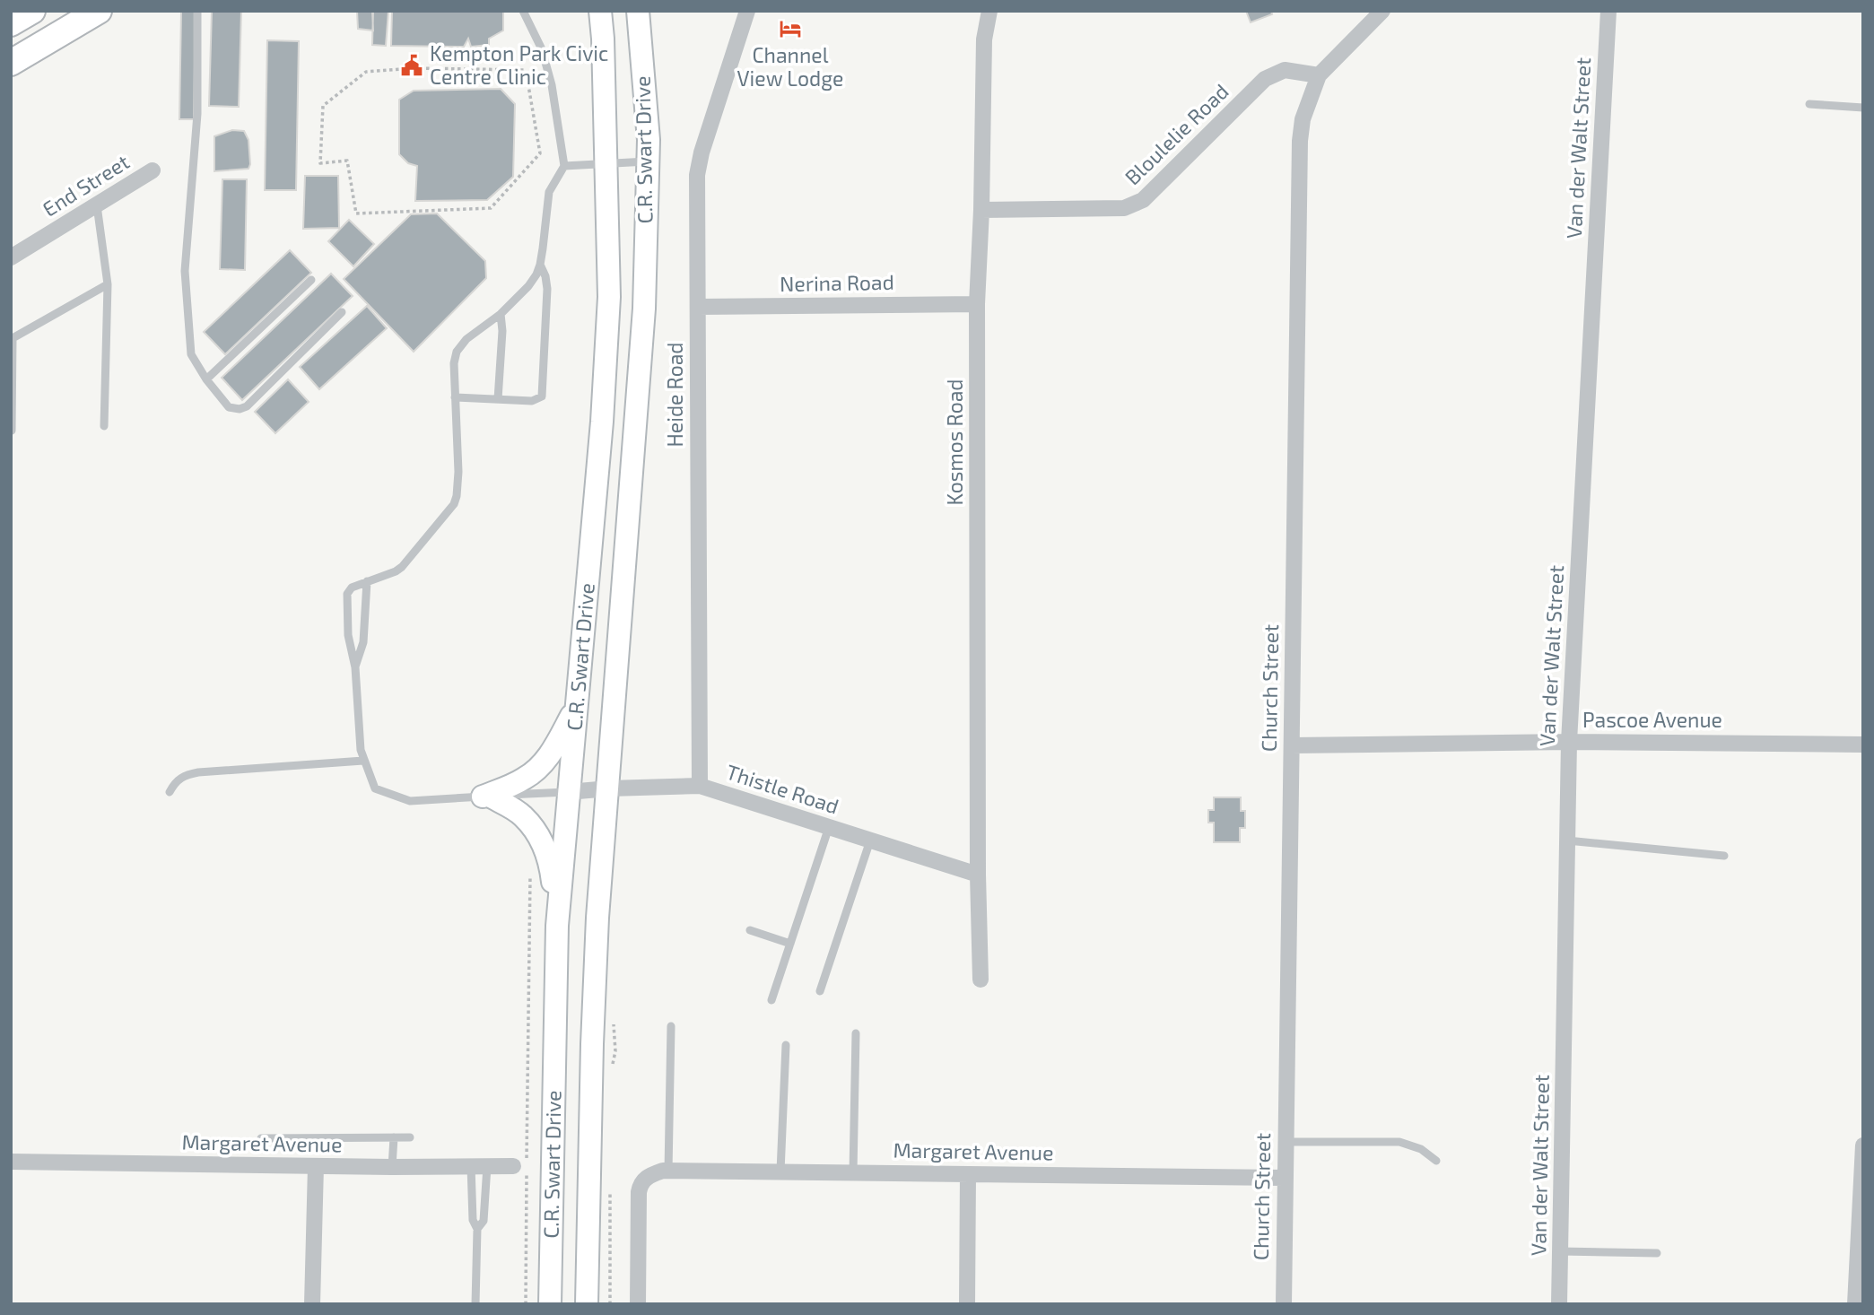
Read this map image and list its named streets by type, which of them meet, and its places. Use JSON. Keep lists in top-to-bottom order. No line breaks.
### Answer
{"streets":{"main road":["C.R. Swart Drive"],"street":["Bloulelie Road","Van der Walt Street","End Street","Nerina Road","Heide Road","Kosmos Road","Church Street","Pascoe Avenue","Thistle Road","Margaret Avenue"]},"crossings":[["Bloulelie Road","Kosmos Road"],["Bloulelie Road","Church Street"],["Van der Walt Street","Pascoe Avenue"],["C.R. Swart Drive","Thistle Road"],["Nerina Road","Heide Road"],["Nerina Road","Kosmos Road"],["Heide Road","Thistle Road"],["Kosmos Road","Thistle Road"],["Church Street","Pascoe Avenue"],["Church Street","Margaret Avenue"]],"places":{"hotel":["Channel View Lodge"],"public building":["Kempton Park Civic Centre Clinic"]}}
